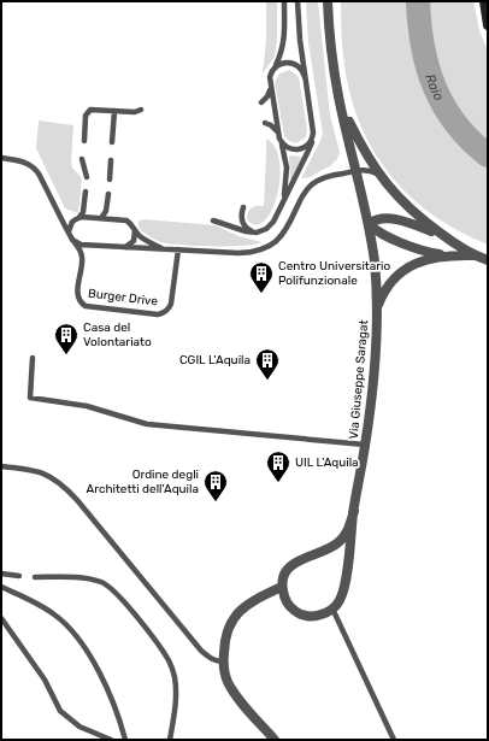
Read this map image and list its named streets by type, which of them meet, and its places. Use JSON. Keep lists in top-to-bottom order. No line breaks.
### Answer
{"streets":{"street":["Via Giuseppe Saragat"],"lane":["Burger Drive"]},"water":["Raio"],"places":{"building":["Centro Universitario Polifunzionale","Casa del Volontariato","CGIL L'Aquila","UIL L'Aquila","Ordine degli Architetti dell'Aquila"]}}
